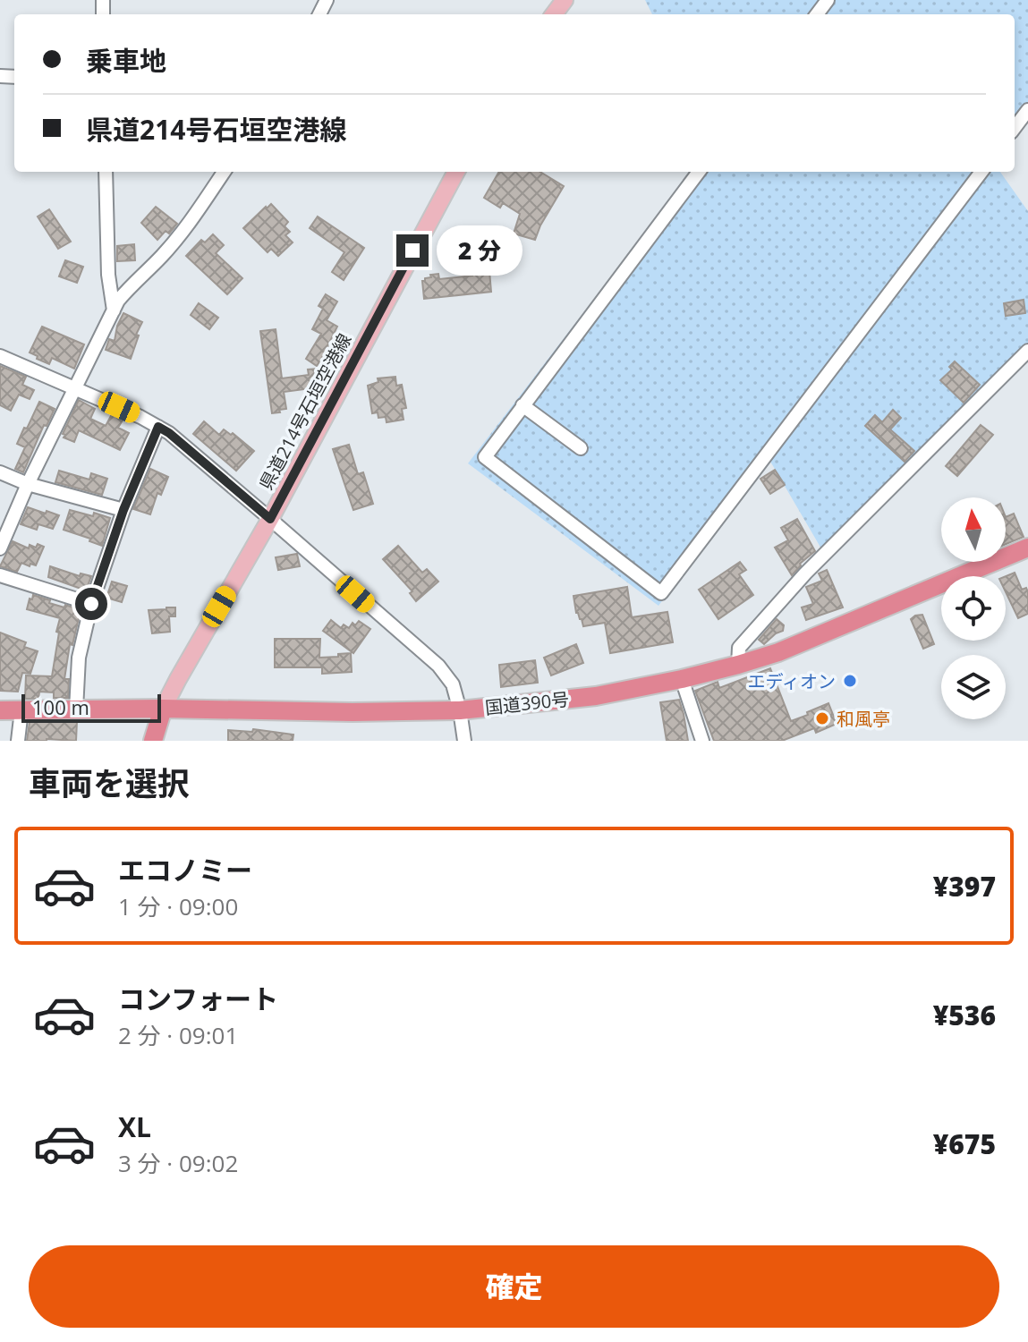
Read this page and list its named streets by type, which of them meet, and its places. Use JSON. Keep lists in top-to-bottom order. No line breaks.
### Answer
{"streets":{"highway":["国道390号"],"main road":["県道214号石垣空港線"]},"crossings":[["県道214号石垣空港線","国道390号"]],"places":["エディオン","和風亭"],"scale_bar":"100 m","north":"top","page":{"banner":["乗車地","県道214号石垣空港線"],"bubble":"2 分","scale":"100 m","heading":"車両を選択","list":[{"name":"エコノミー","note":"1 分 · 09:00","value":"¥397"},{"name":"コンフォート","note":"2 分 · 09:01","value":"¥536"},{"name":"XL","note":"3 分 · 09:02","value":"¥675"}],"buttons":"確定"}}
